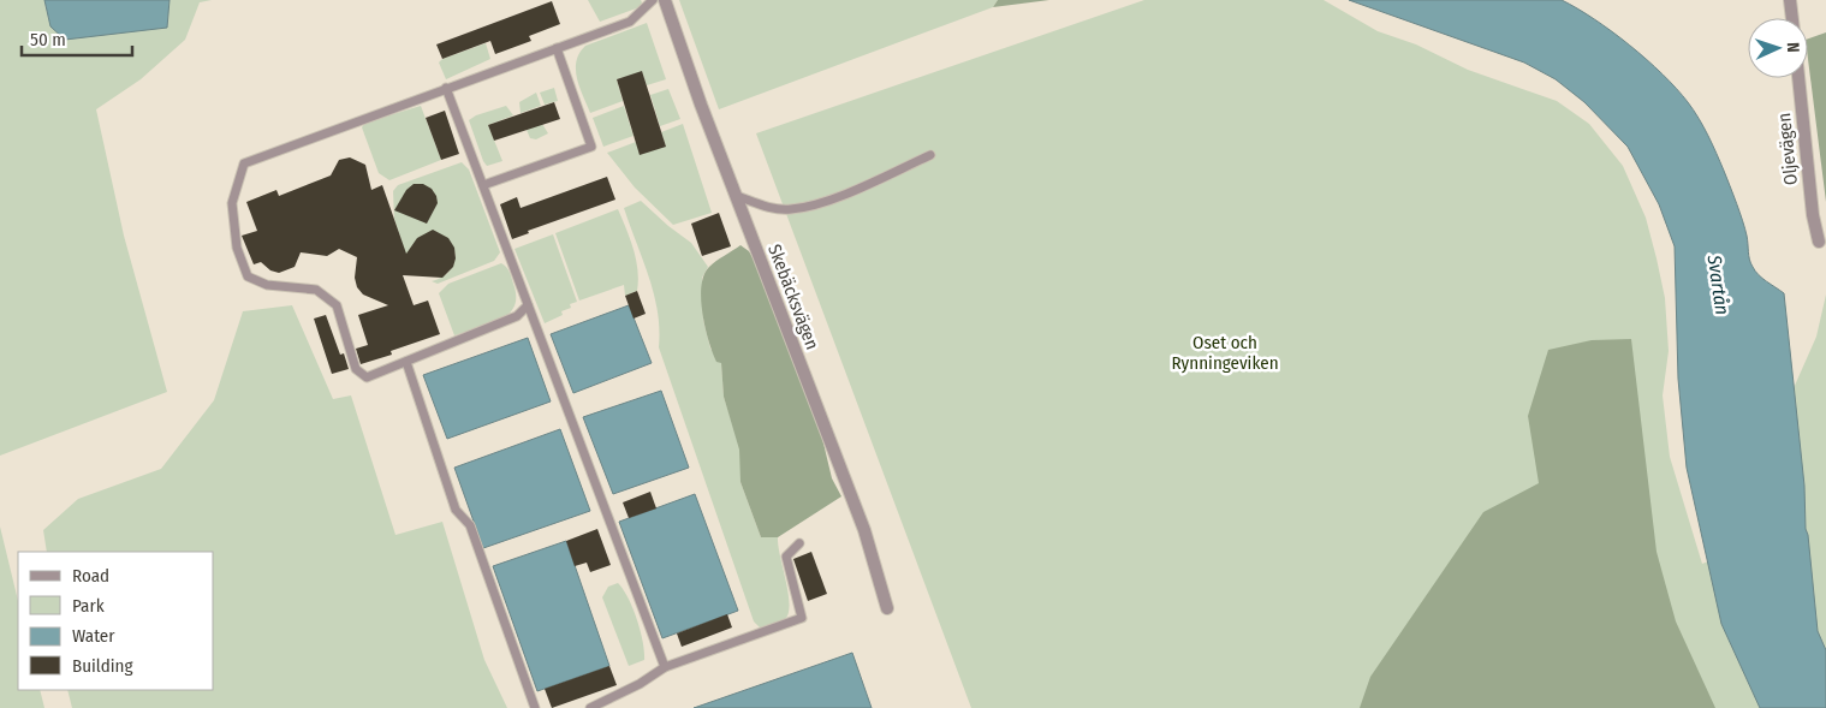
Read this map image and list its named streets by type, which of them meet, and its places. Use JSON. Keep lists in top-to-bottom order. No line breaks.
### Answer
{"streets":{"street":["Oljevägen","Skebäcksvägen"]},"water":["Svartån"],"parks":["Oset och Rynningeviken"],"legend":["Road","Park","Water","Building"],"scale_bar":"50 m","north":"right"}
